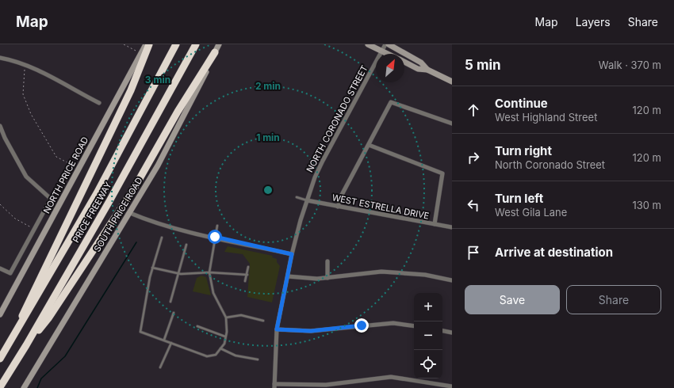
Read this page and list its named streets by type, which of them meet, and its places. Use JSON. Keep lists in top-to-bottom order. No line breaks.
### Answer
{"streets":{"highway":["PRICE FREEWAY"],"main road":["NORTH PRICE ROAD","SOUTH PRICE ROAD"],"street":["NORTH CORONADO STREET","WEST ESTRELLA DRIVE"]},"crossings":[["NORTH CORONADO STREET","WEST ESTRELLA DRIVE"]],"north":"top right","page":{"header":"Map","nav":["Map","Layers","Share"],"heading":["5 min","Walk · 370 m"],"list":[["Continue","West Highland Street","120 m"],["Turn right","North Coronado Street","120 m"],["Turn left","West Gila Lane","130 m"],"Arrive at destination"],"buttons":["Save","Share"],"map_buttons":["+","−"]},"rings":["3 min","2 min","1 min"]}
